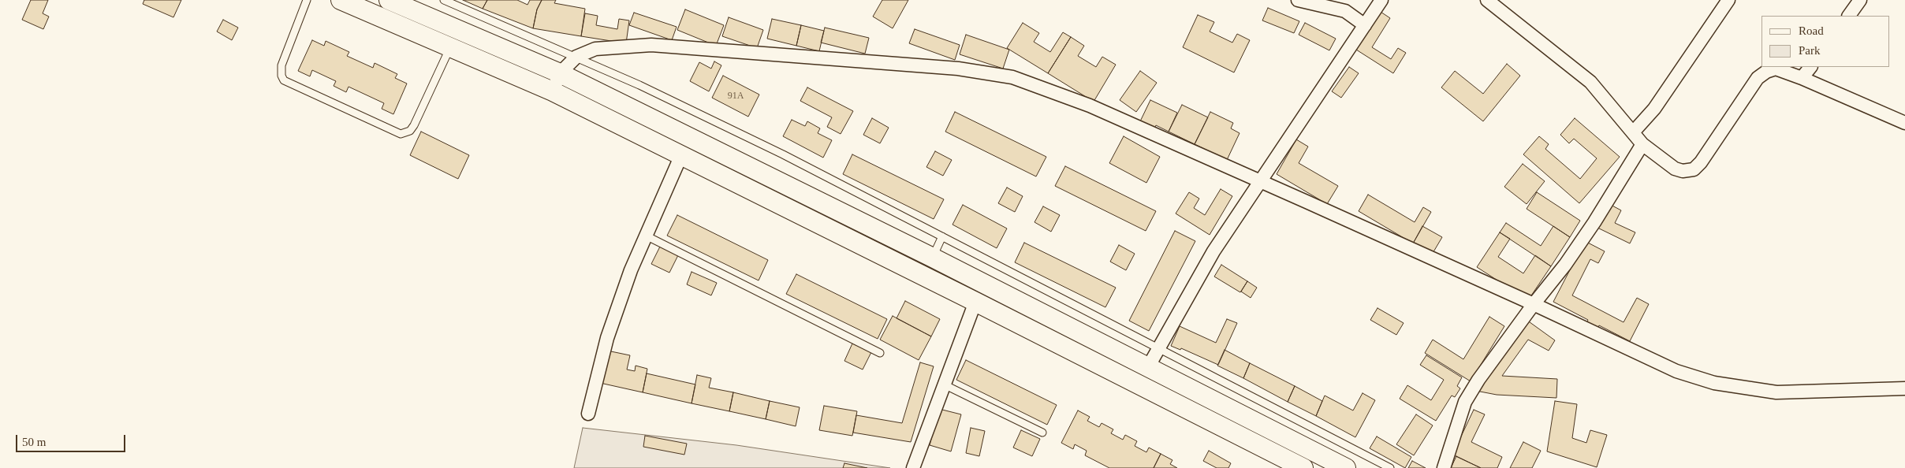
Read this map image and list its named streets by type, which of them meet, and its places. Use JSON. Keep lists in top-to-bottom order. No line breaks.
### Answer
{"house_numbers":["91А"],"legend":["Road","Park"],"scale_bar":"50 m"}
